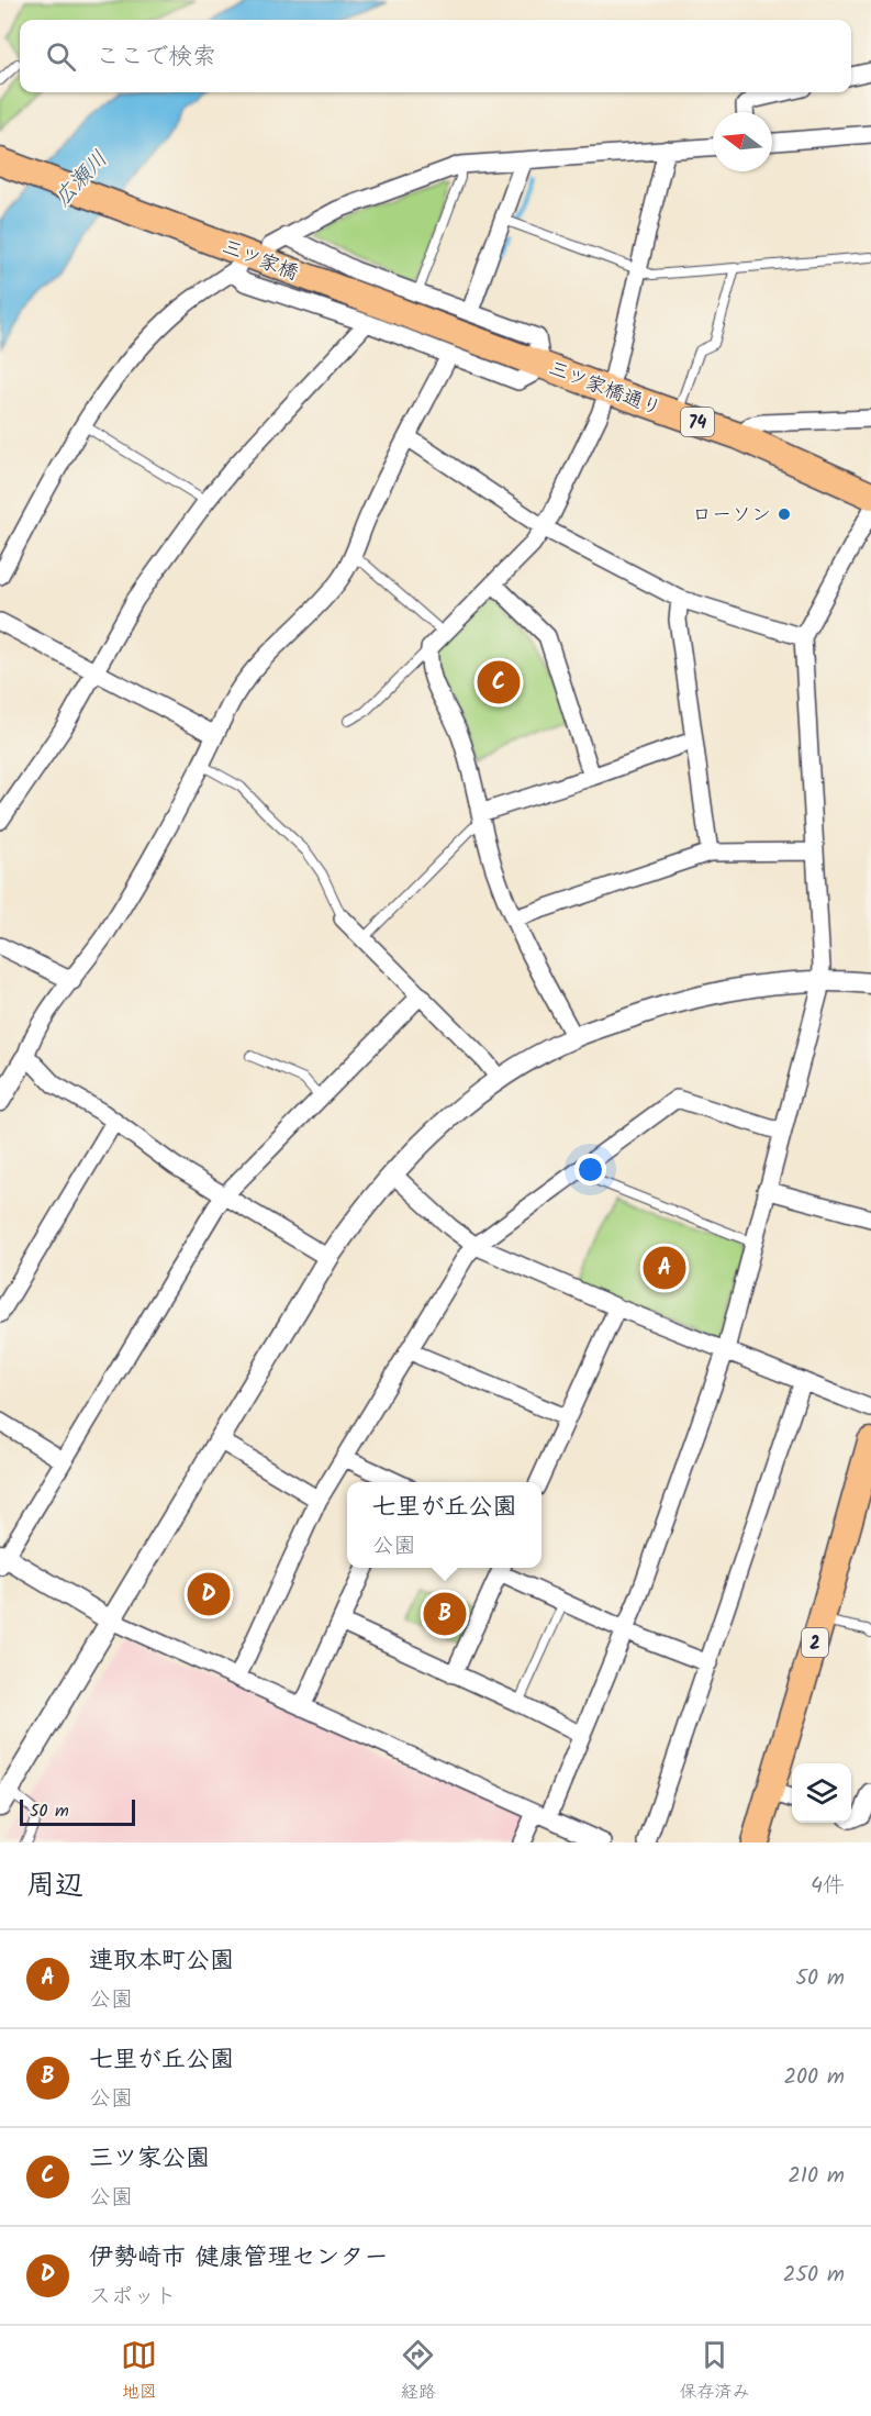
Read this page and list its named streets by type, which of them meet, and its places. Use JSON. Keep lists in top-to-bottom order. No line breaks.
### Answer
{"streets":{"main road":["三ツ家橋","三ツ家橋通り","74","2"]},"crossings":[["三ツ家橋","三ツ家橋通り"]],"water":["広瀬川"],"places":["ローソン"],"scale_bar":"50 m","north":"left","page":{"search":"ここで検索","pins":["C","A","D","B"],"popup":["七里が丘公園","公園"],"scale":"50 m","heading":["周辺","4件"],"list":[{"mark":"A","name":"連取本町公園","note":"公園","value":"50 m"},{"mark":"B","name":"七里が丘公園","note":"公園","value":"200 m"},{"mark":"C","name":"三ツ家公園","note":"公園","value":"210 m"},{"mark":"D","name":"伊勢崎市 健康管理センター","note":"スポット","value":"250 m"}],"nav":["地図","経路","保存済み"]}}
